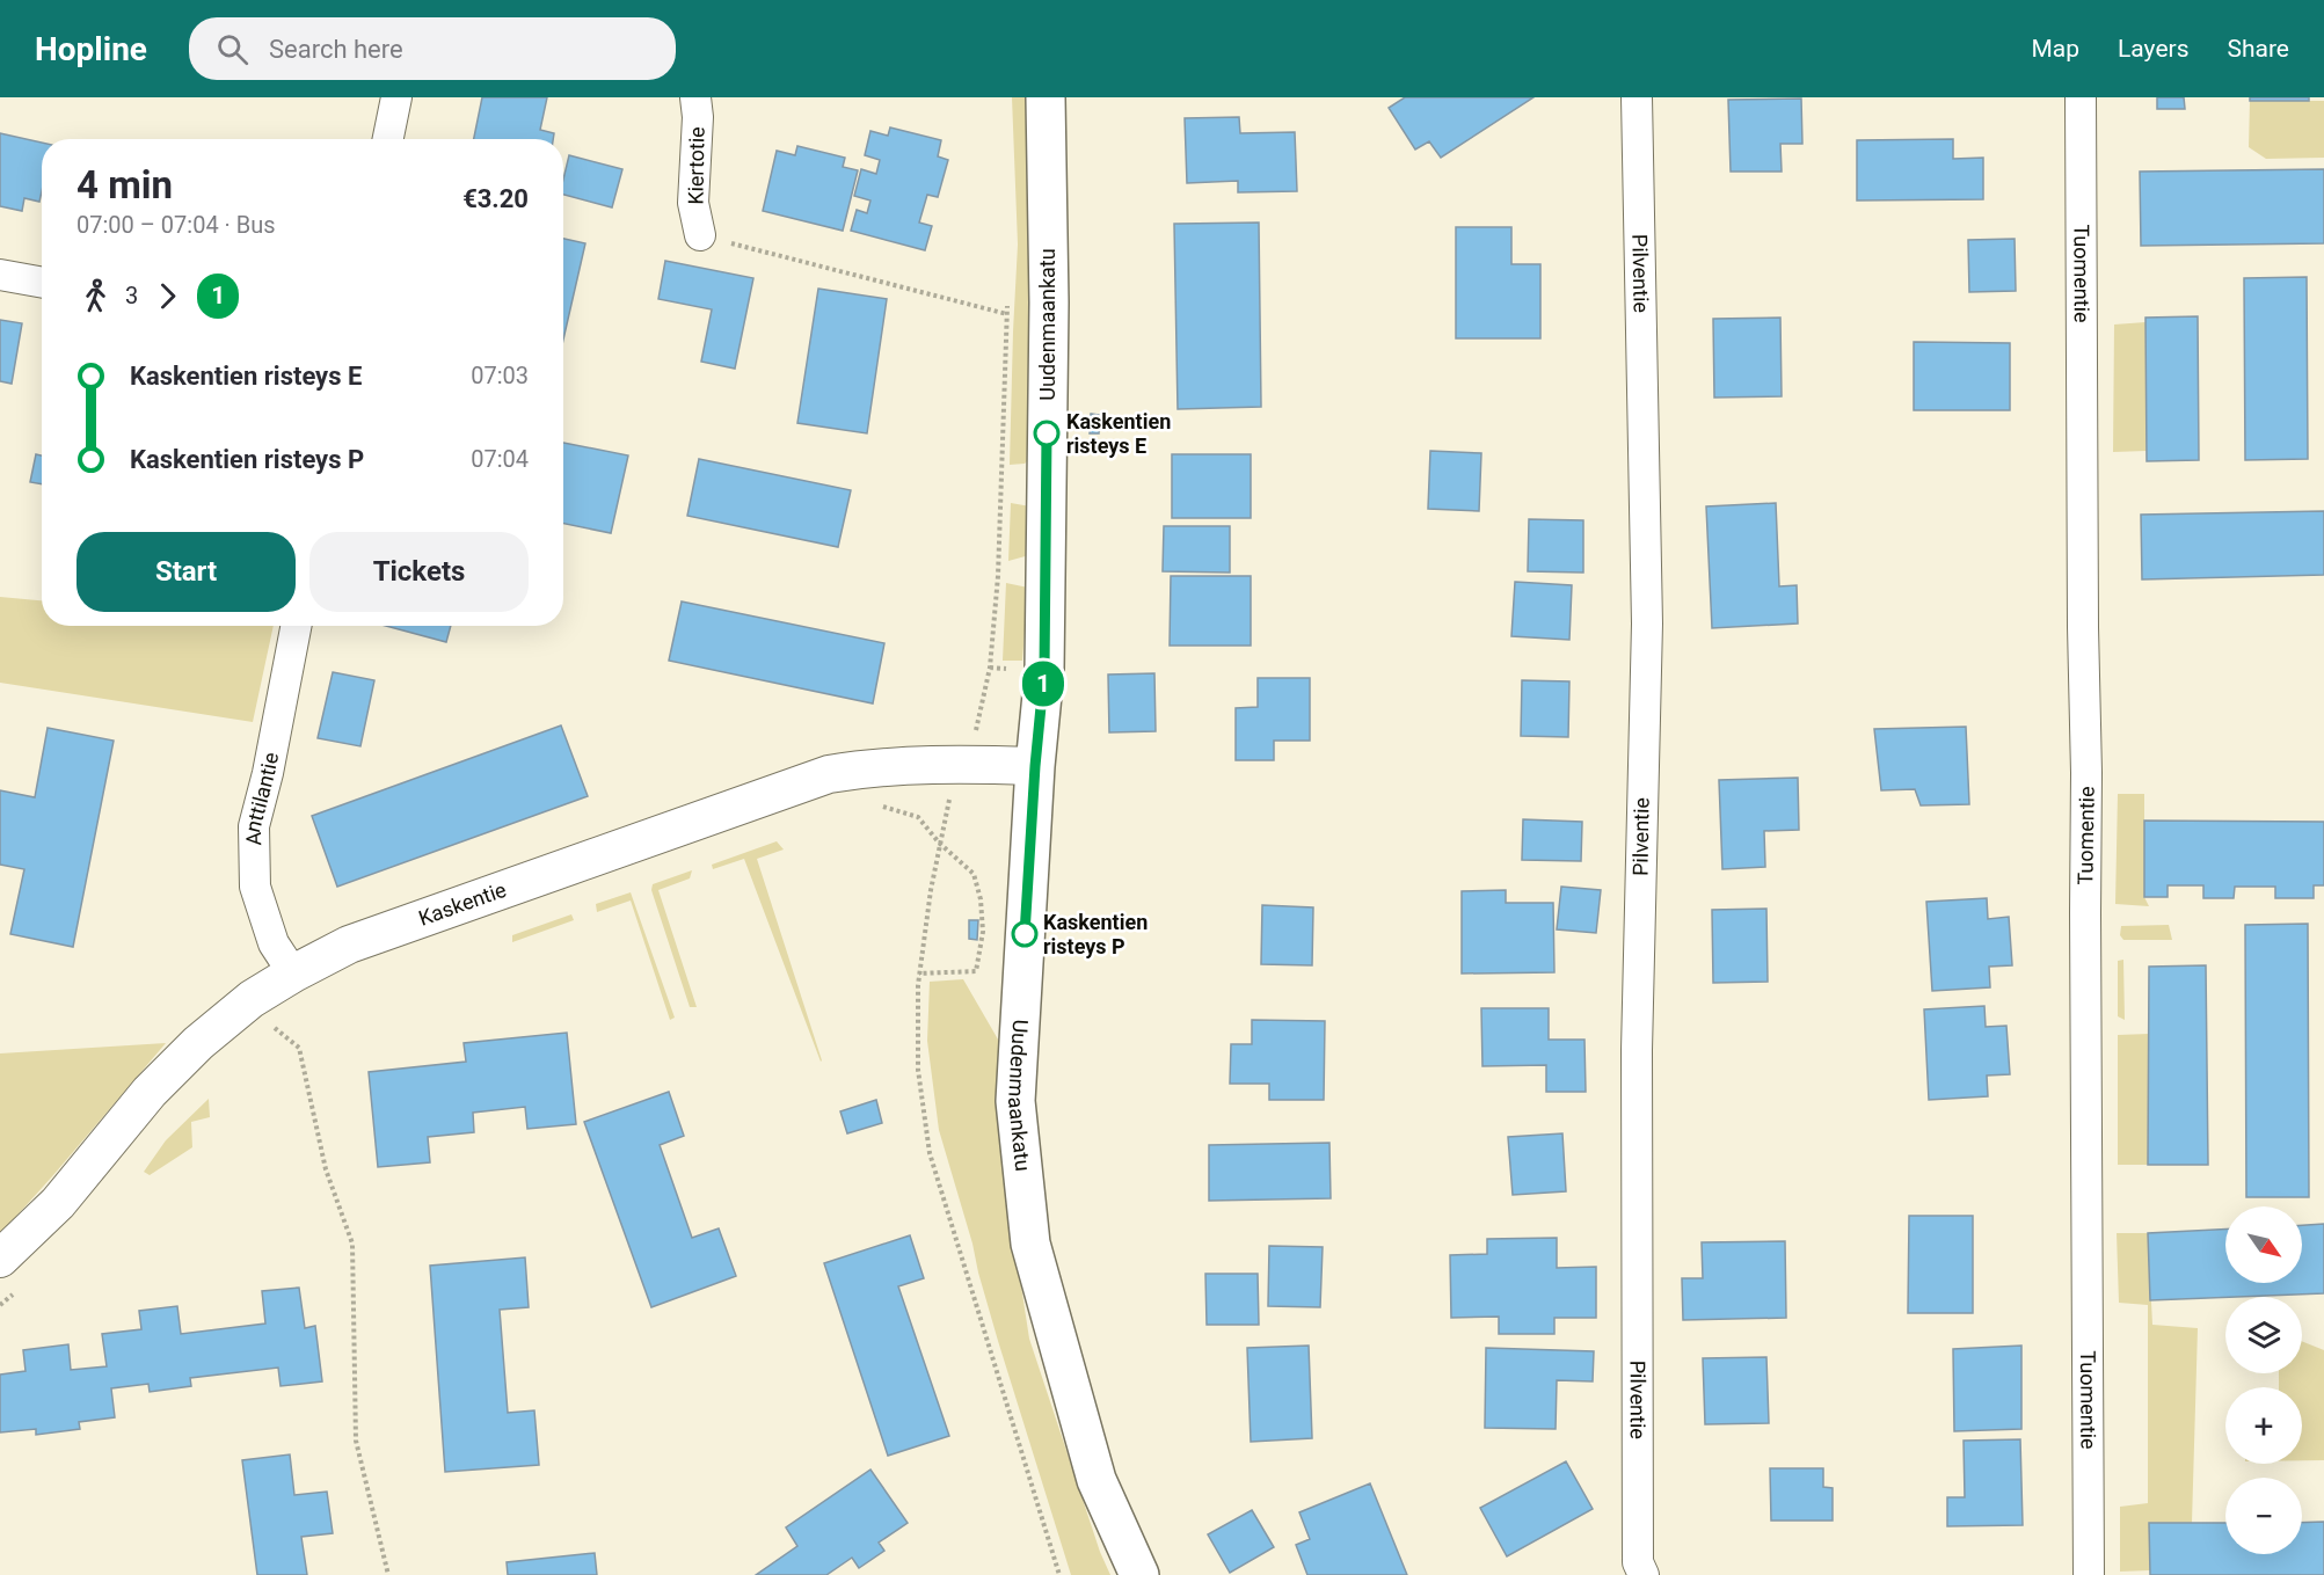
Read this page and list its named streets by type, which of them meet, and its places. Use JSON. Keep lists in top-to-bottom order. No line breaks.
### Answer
{"streets":{"main road":["Uudenmaankatu"],"street":["Kiertotie","Pilventie","Tuomentie","Anttilantie","Kaskentie"]},"crossings":[["Uudenmaankatu","Kaskentie"],["Anttilantie","Kaskentie"]],"places":["Kaskentien risteys E","Kaskentien risteys P"],"lines":["bus line 1"],"north":"bottom right","page":{"header":"Hopline","search":"Search here","nav":["Map","Layers","Share"],"on_map":"1","heading":["4 min","07:00 – 07:04 · Bus","€3.20"],"legs":["3","1"],"list":[{"name":"Kaskentien risteys E","value":"07:03"},{"name":"Kaskentien risteys P","value":"07:04"}],"buttons":["Start","Tickets"],"map_buttons":["+","−"]}}
